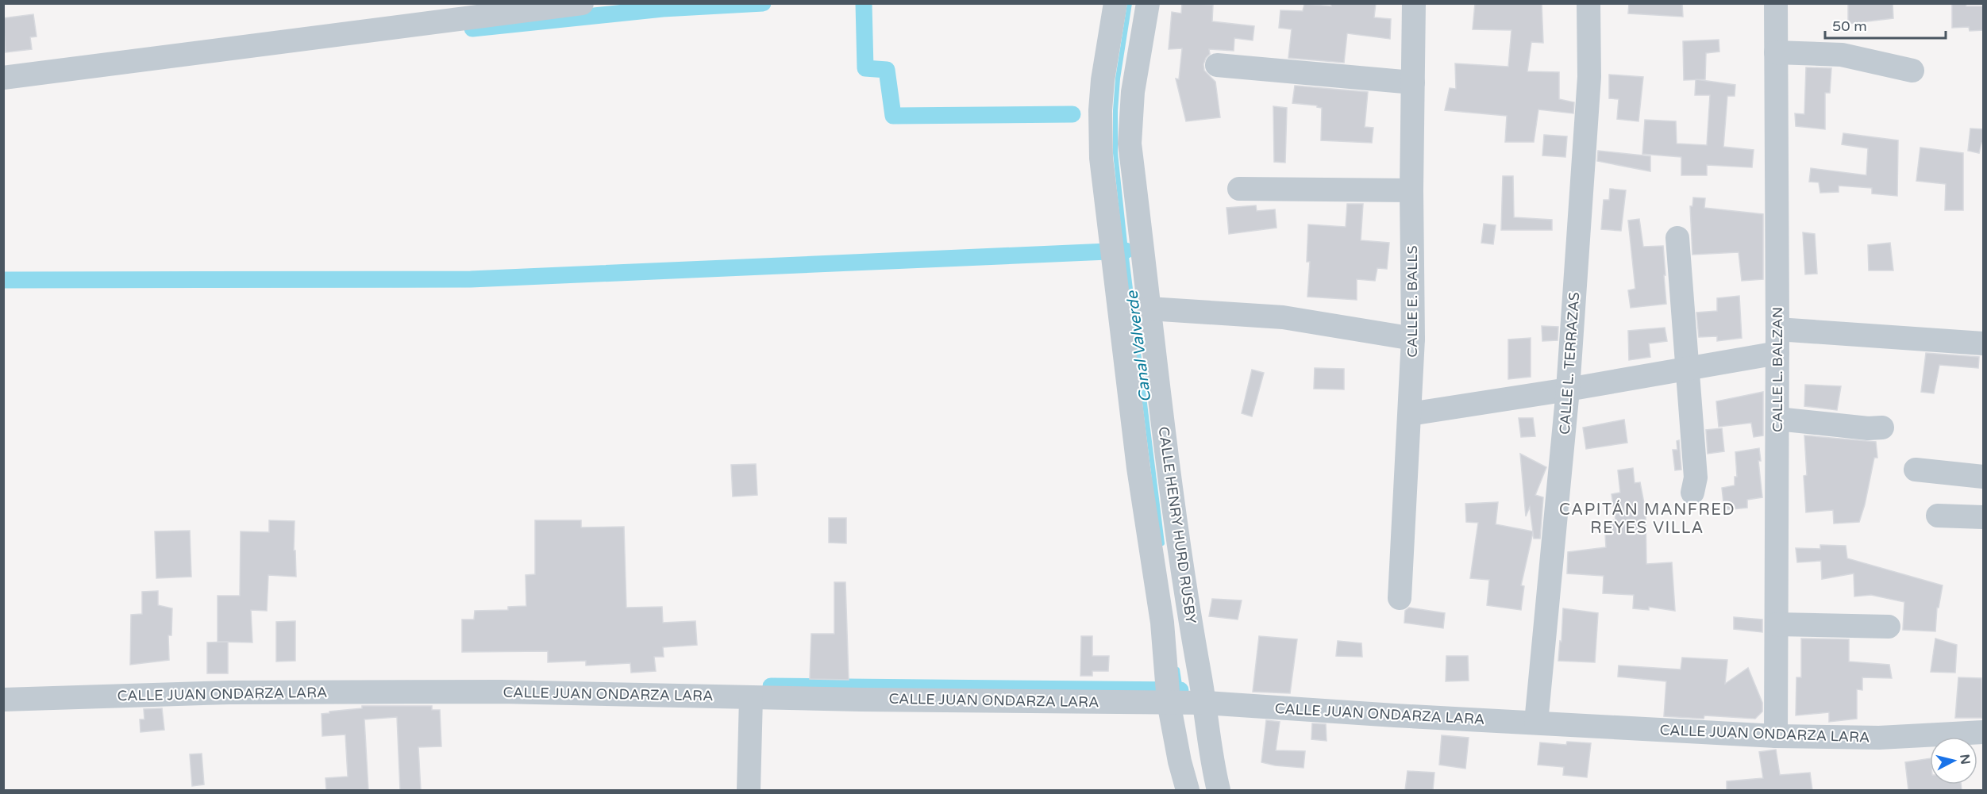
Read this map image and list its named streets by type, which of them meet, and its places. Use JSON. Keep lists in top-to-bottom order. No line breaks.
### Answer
{"streets":{"street":["CALLE E. BALLS","CALLE L. TERRAZAS","CALLE L. BALZAN","CALLE HENRY HURD RUSBY","CALLE JUAN ONDARZA LARA"]},"crossings":[["CALLE L. TERRAZAS","CALLE JUAN ONDARZA LARA"],["CALLE L. BALZAN","CALLE JUAN ONDARZA LARA"],["CALLE HENRY HURD RUSBY","CALLE JUAN ONDARZA LARA"]],"districts":["CAPITÁN MANFRED REYES VILLA"],"water":["Canal Valverde"],"scale_bar":"50 m","north":"right"}
